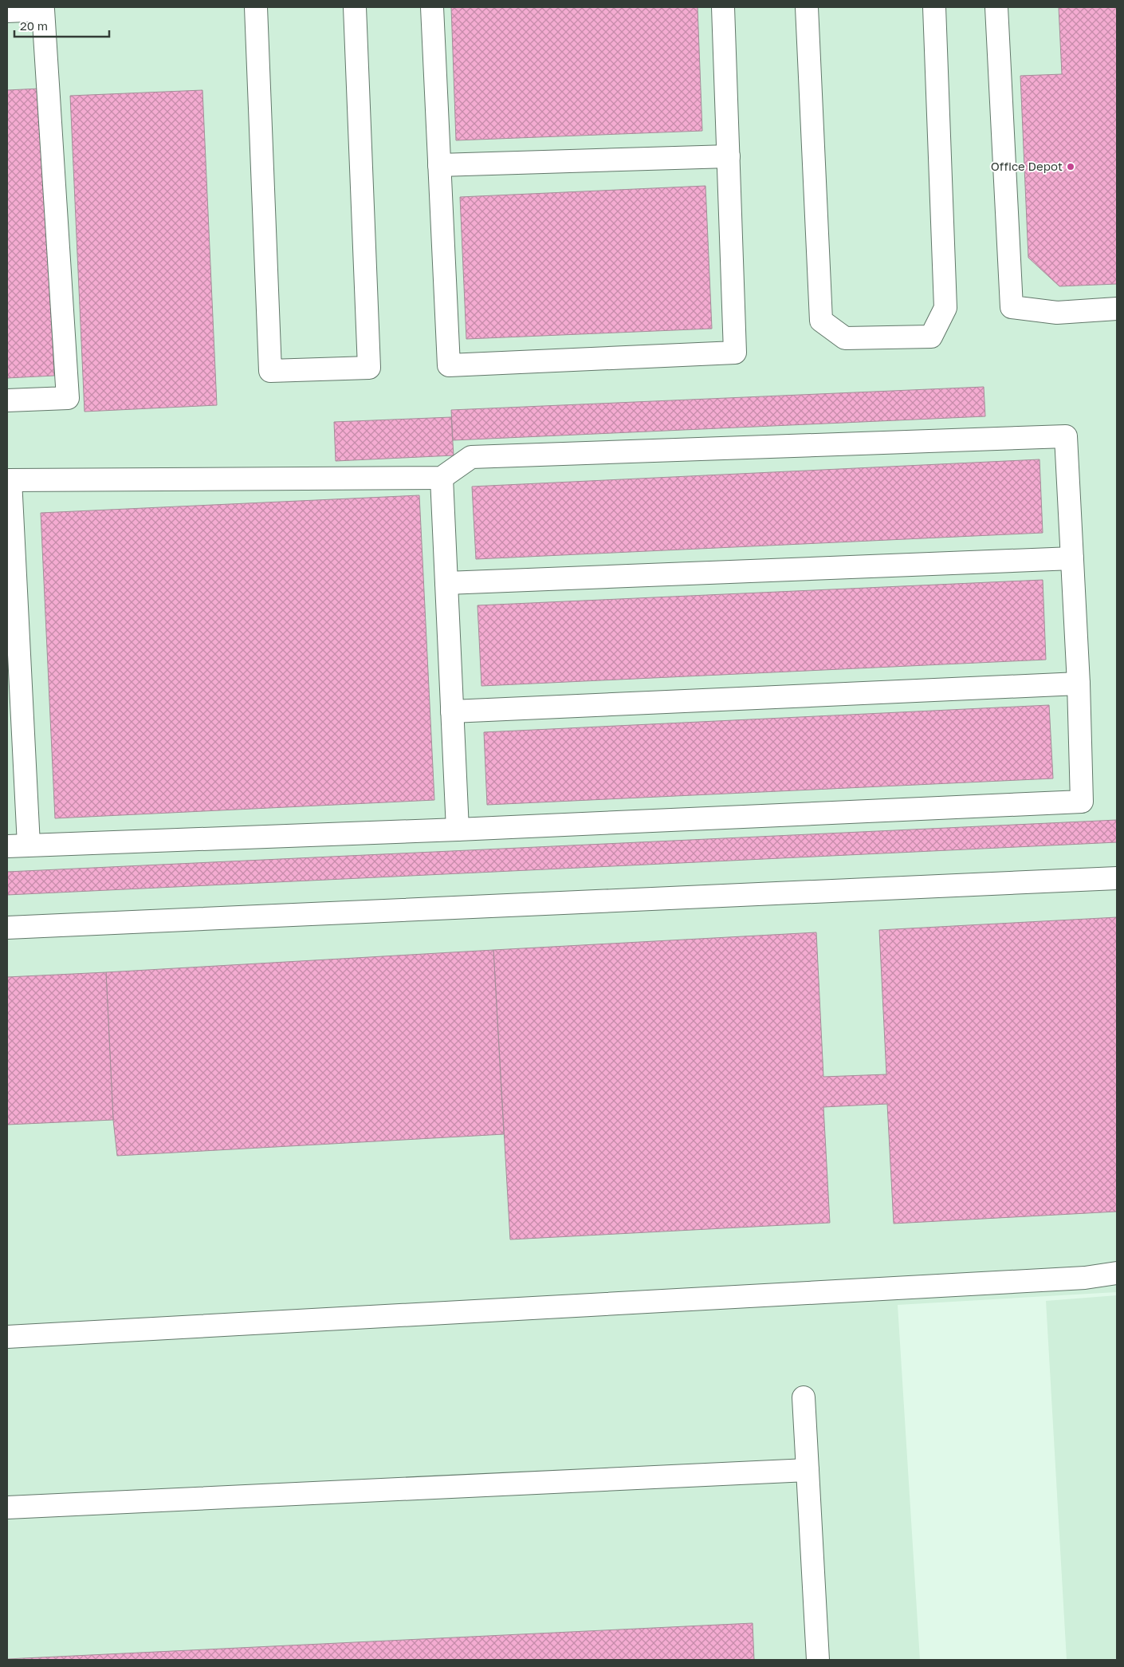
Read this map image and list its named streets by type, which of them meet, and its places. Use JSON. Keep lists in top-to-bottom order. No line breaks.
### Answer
{"places":["Office Depot"],"scale_bar":"20 m"}
